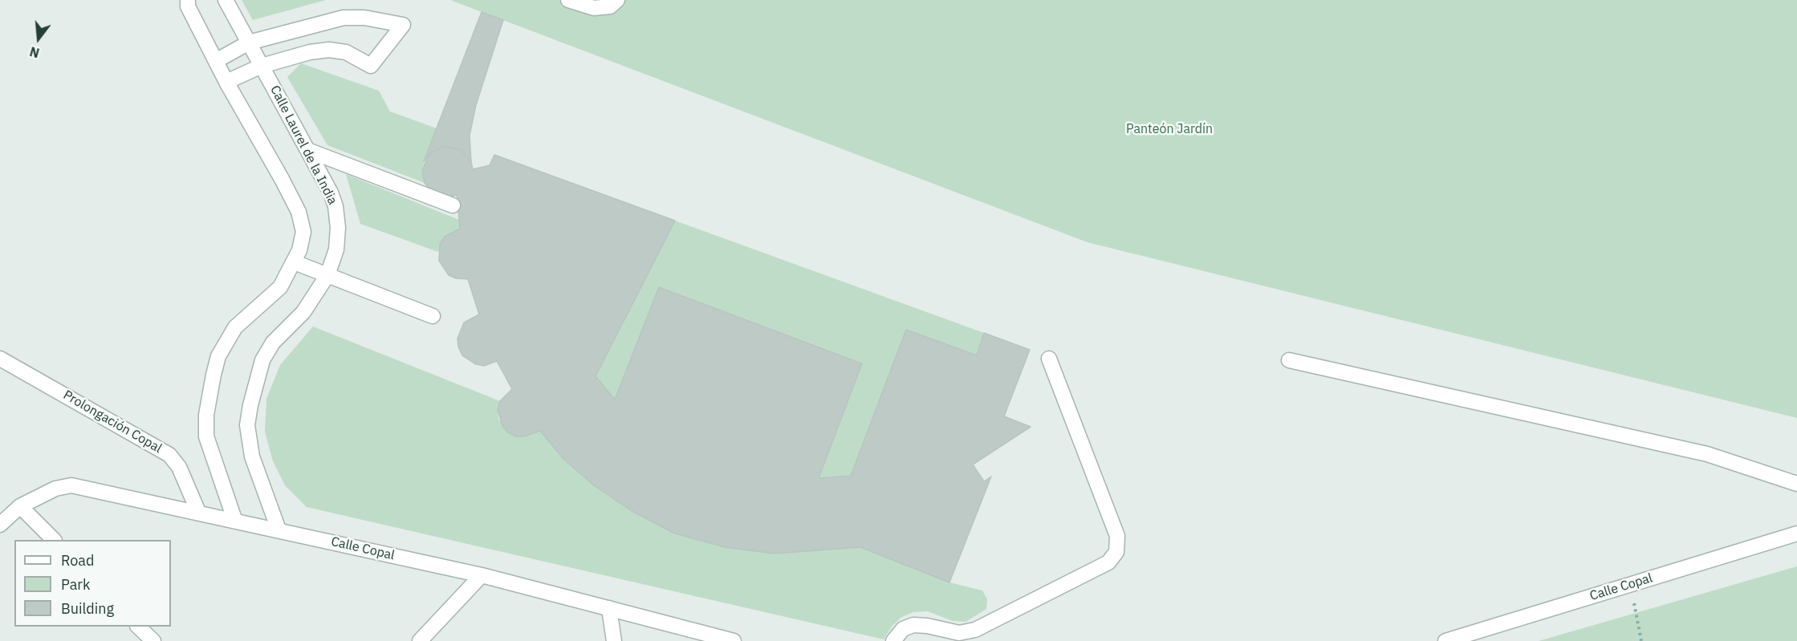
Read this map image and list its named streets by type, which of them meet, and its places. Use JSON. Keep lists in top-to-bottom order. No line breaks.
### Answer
{"streets":{"street":["Calle Laurel de la India","Prolongación Copal","Calle Copal"]},"crossings":[["Calle Laurel de la India","Calle Copal"],["Prolongación Copal","Calle Copal"]],"parks":["Panteón Jardín"],"legend":["Road","Park","Building"],"north":"bottom"}
